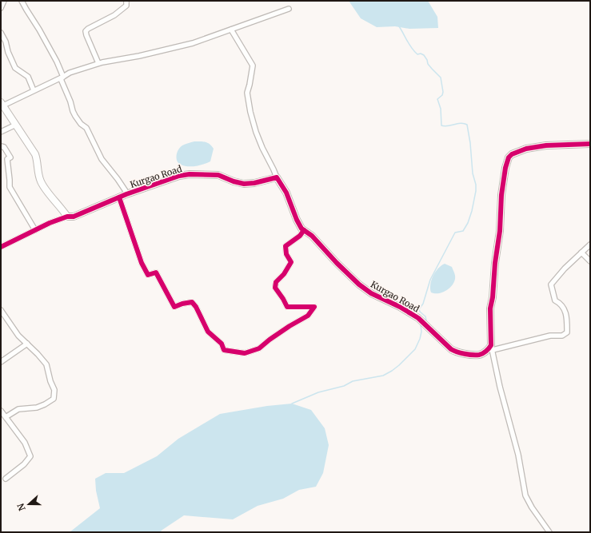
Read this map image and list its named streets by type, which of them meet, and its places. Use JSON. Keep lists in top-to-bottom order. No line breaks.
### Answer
{"streets":{"street":["Kurgao Road"]},"north":"left"}
